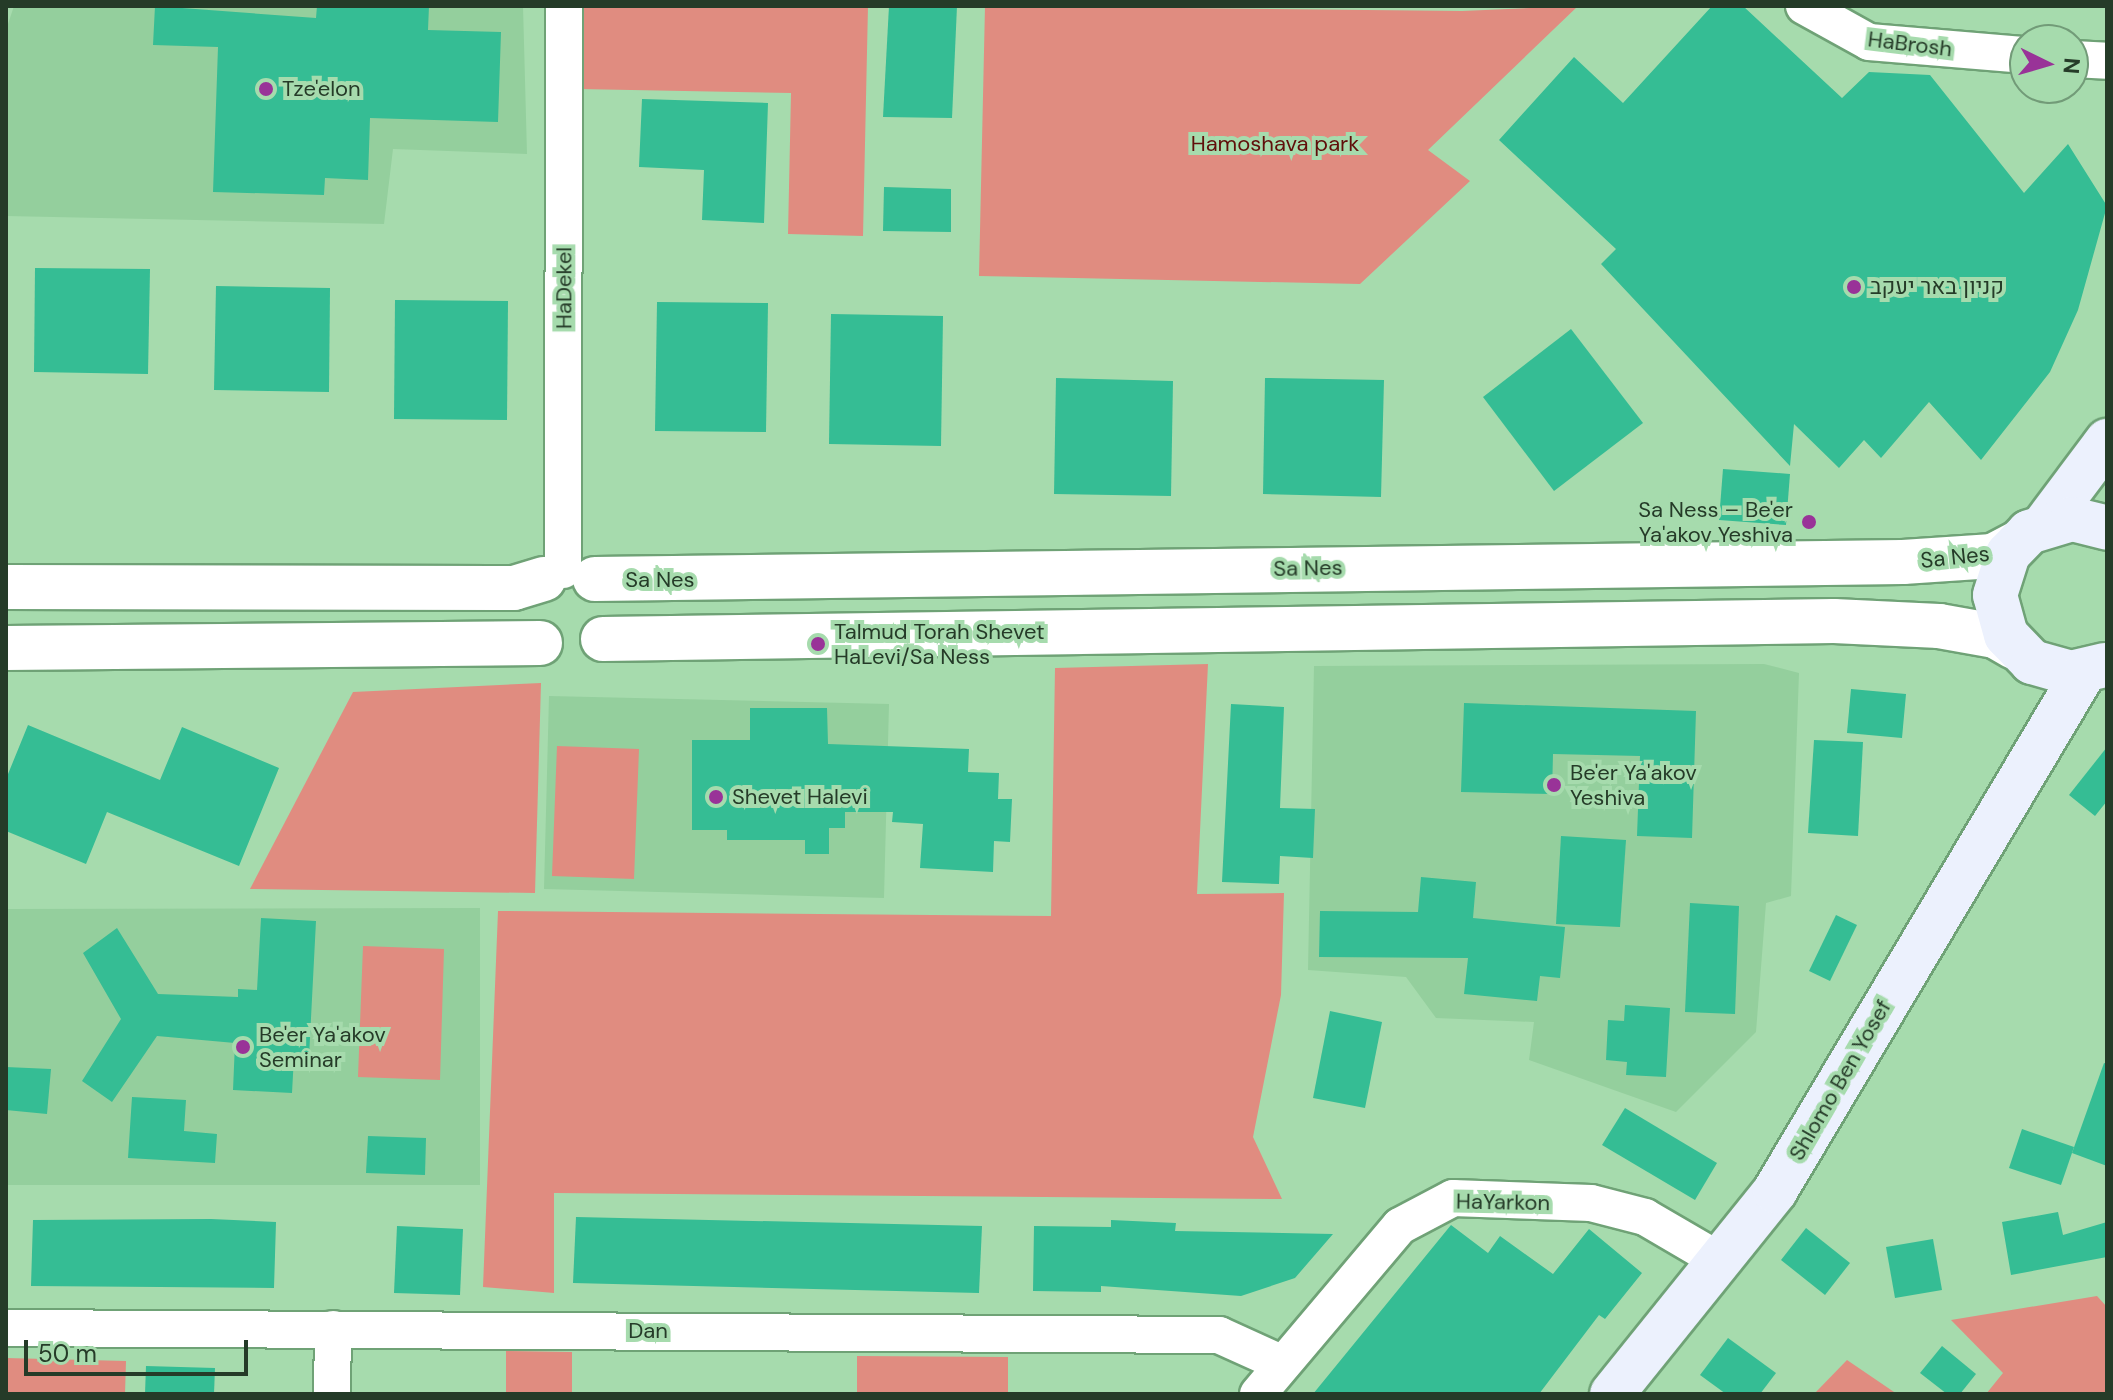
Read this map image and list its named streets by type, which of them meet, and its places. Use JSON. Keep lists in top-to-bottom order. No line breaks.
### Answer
{"streets":{"main road":["Shlomo Ben Yosef"],"street":["HaBrosh","HaDekel","Sa Nes","HaYarkon","Dan"]},"crossings":[["HaDekel","Sa Nes"],["Sa Nes","Shlomo Ben Yosef"],["Shlomo Ben Yosef","HaYarkon"],["HaYarkon","Dan"]],"parks":["Hamoshava park"],"places":["Tze'elon","קניון באר יעקב","Sa Ness – Be'er Ya'akov Yeshiva","Talmud Torah Shevet HaLevi/Sa Ness","Be'er Ya'akov Yeshiva","Shevet Halevi","Be'er Ya'akov Seminar"],"scale_bar":"50 m","north":"right"}
